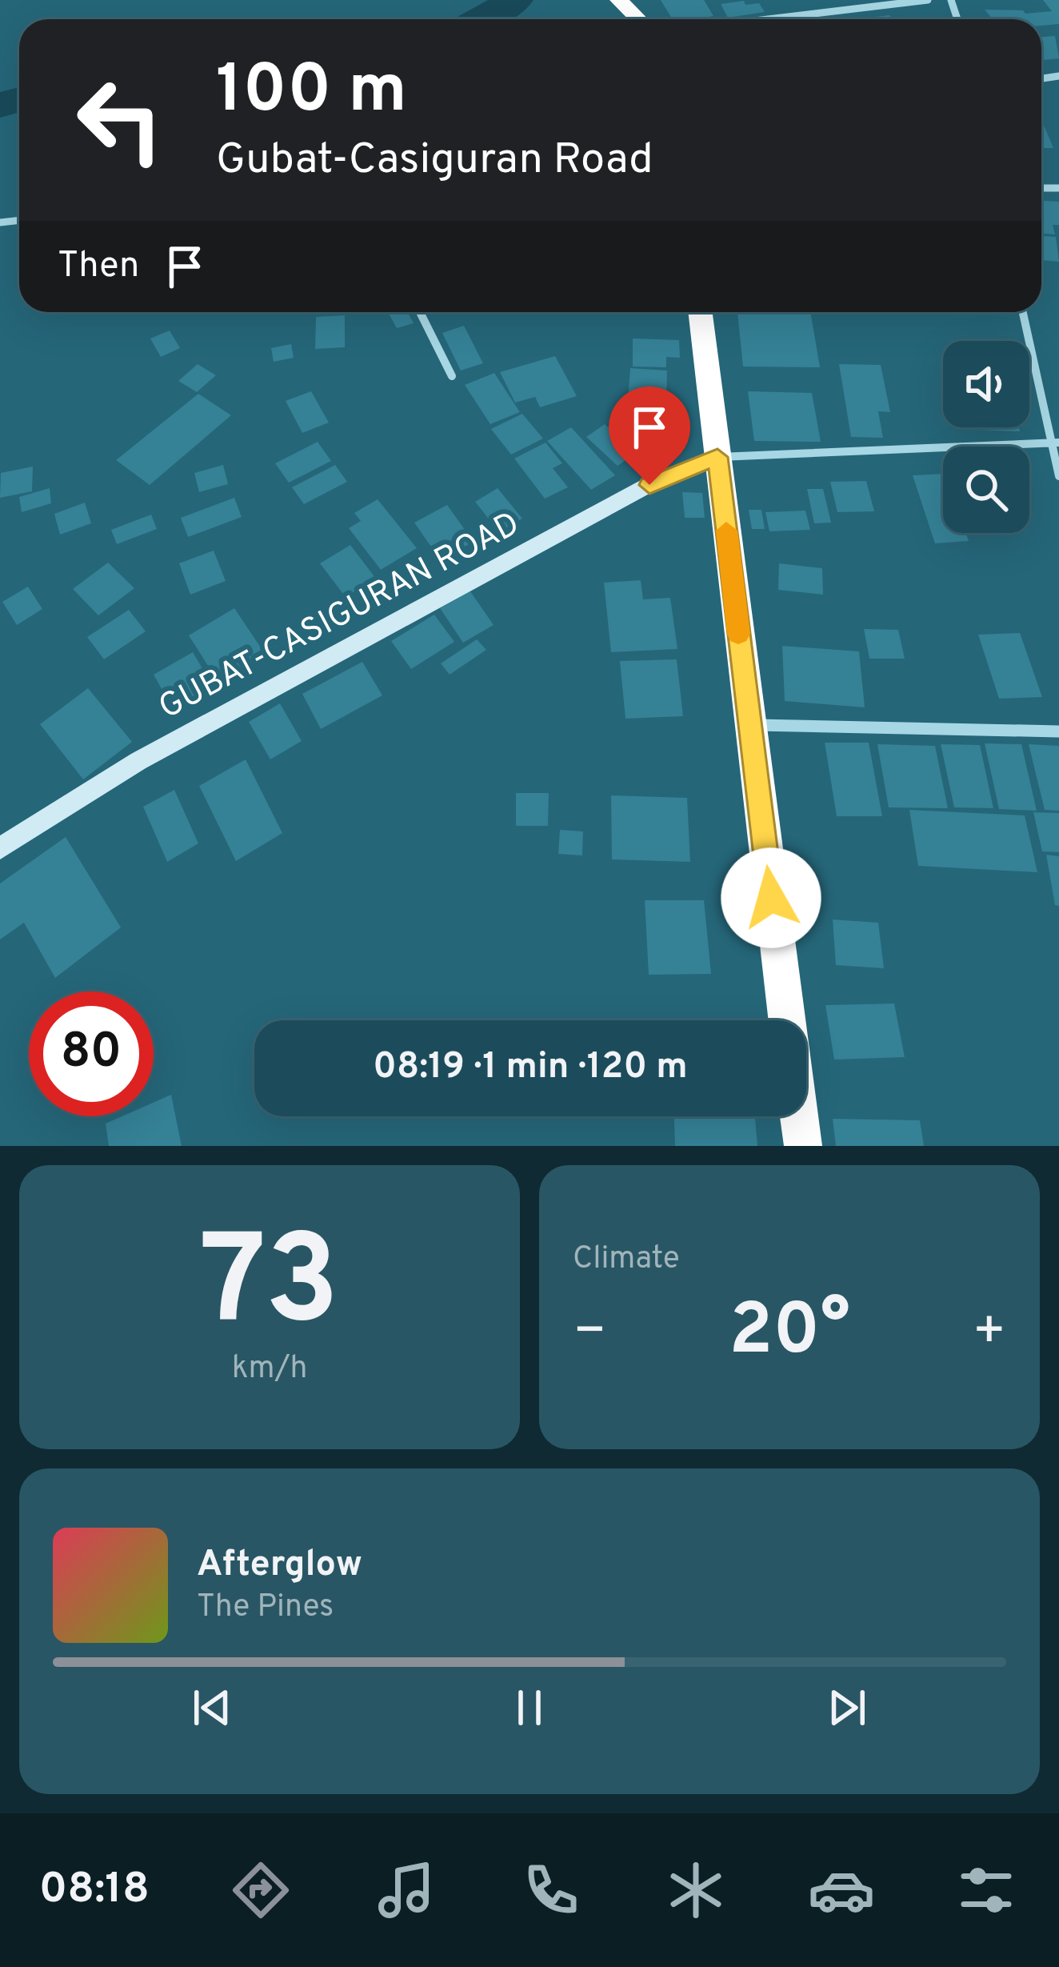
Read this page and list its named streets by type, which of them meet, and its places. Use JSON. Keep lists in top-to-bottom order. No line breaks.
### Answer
{"streets":{"main road":["GUBAT-CASIGURAN ROAD"]},"page":{"turn":["100 m","Gubat-Casiguran Road"],"then":"Then","limit":"80","trip":"08:19 · 1 min · 120 m","tile":[["73","km/h"],"Climate"],"heat":["−","20°","+"],"song":["Afterglow","The Pines"],"tabs":"08:18"}}
